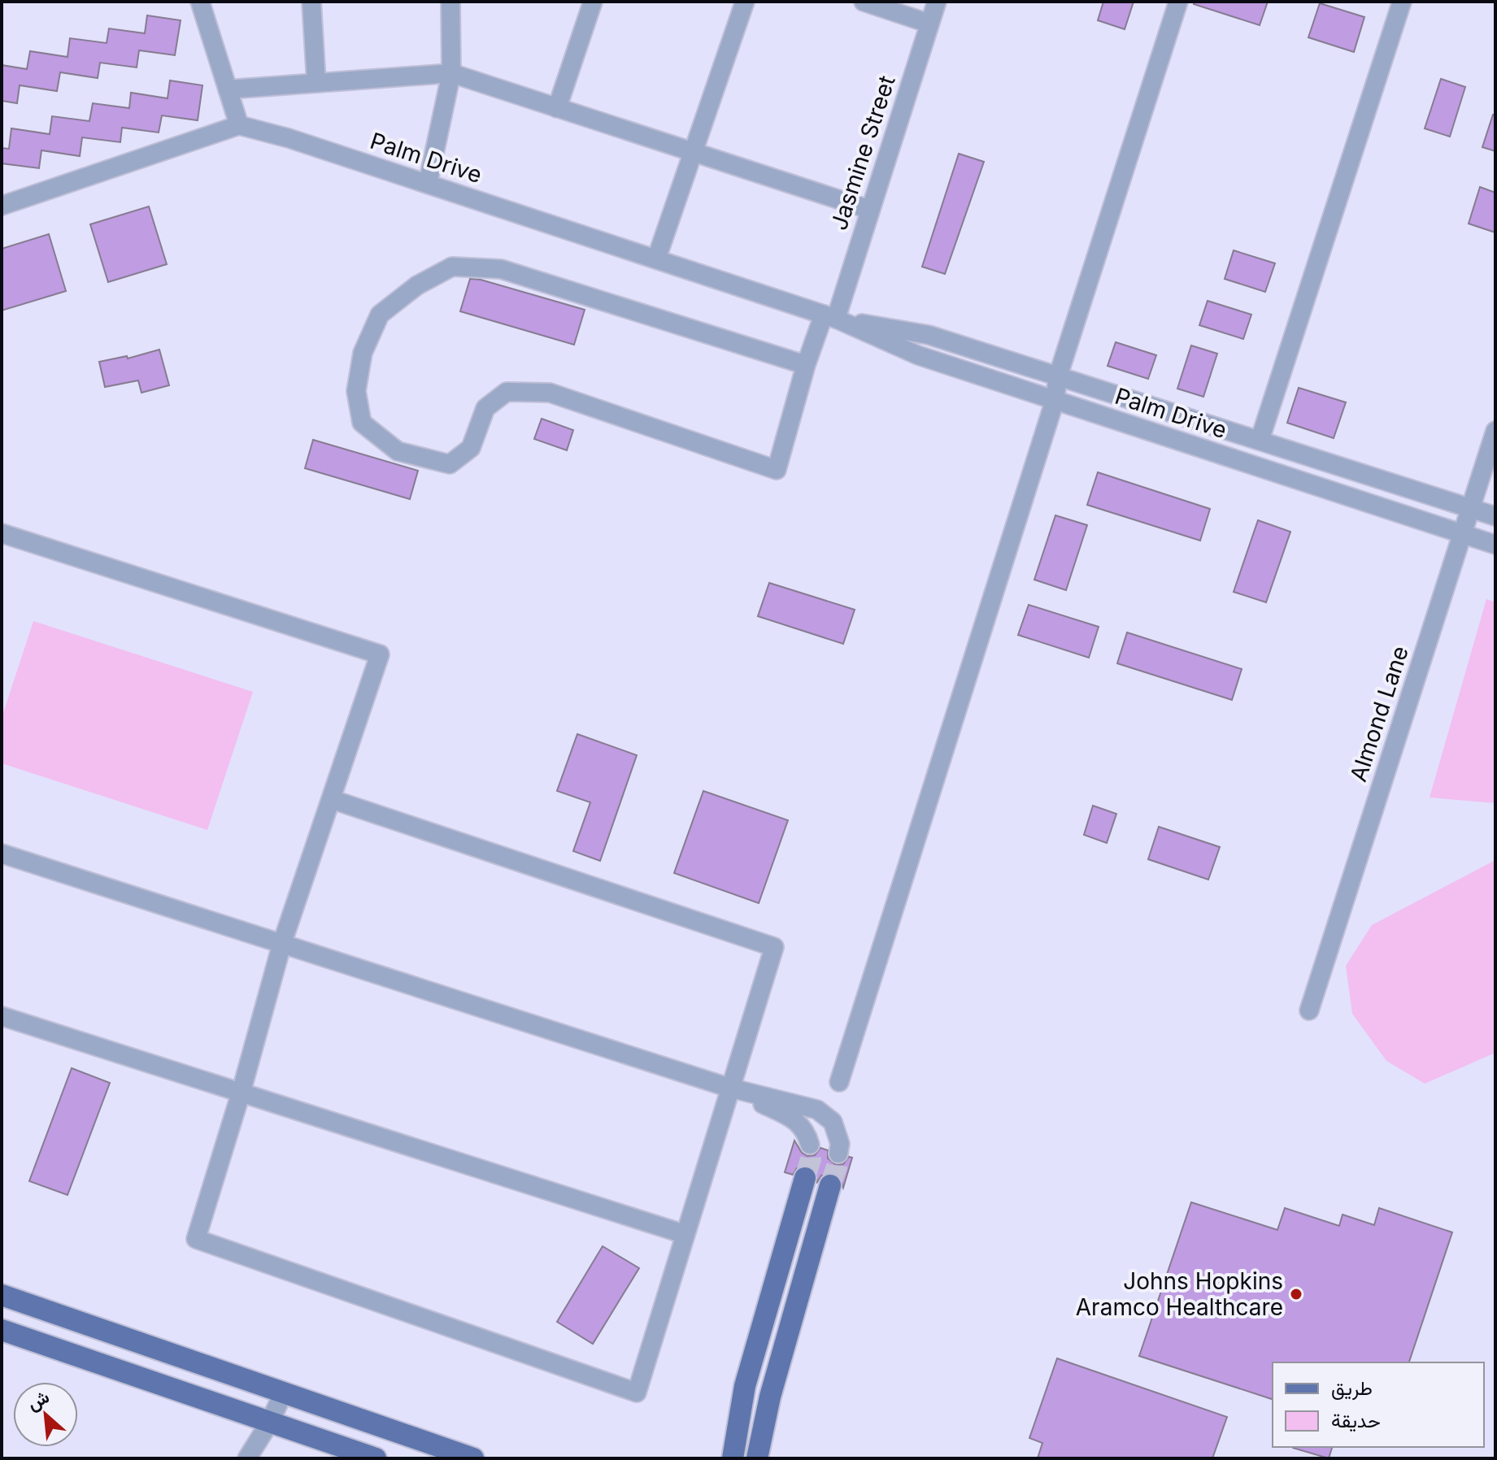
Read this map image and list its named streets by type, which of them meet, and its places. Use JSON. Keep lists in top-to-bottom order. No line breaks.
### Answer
{"streets":{"street":["Jasmine Street","Palm Drive","Almond Lane"]},"crossings":[["Jasmine Street","Palm Drive"],["Palm Drive","Almond Lane"]],"places":["Johns Hopkins Aramco Healthcare"],"legend":["طريق","حديقة"],"north":"top left"}
